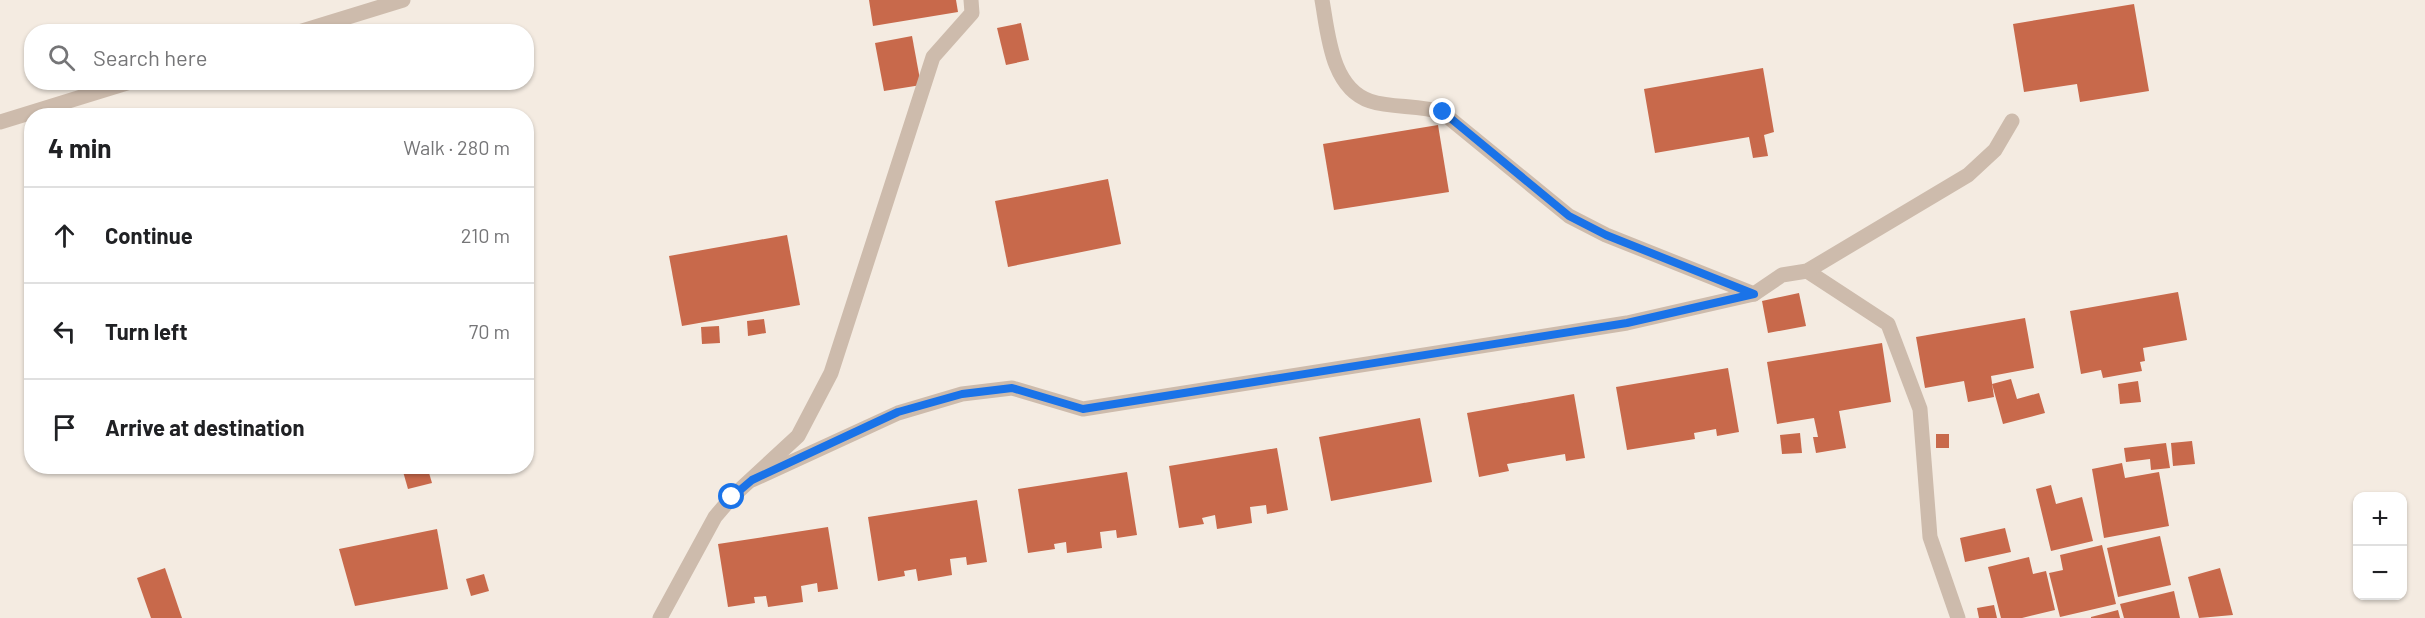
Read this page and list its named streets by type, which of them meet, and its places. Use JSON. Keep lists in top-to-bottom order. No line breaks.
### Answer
{"page":{"search":"Search here","heading":["4 min","Walk · 280 m"],"list":[["Continue","210 m"],["Turn left","70 m"],"Arrive at destination"],"map_buttons":["+","−"]}}
